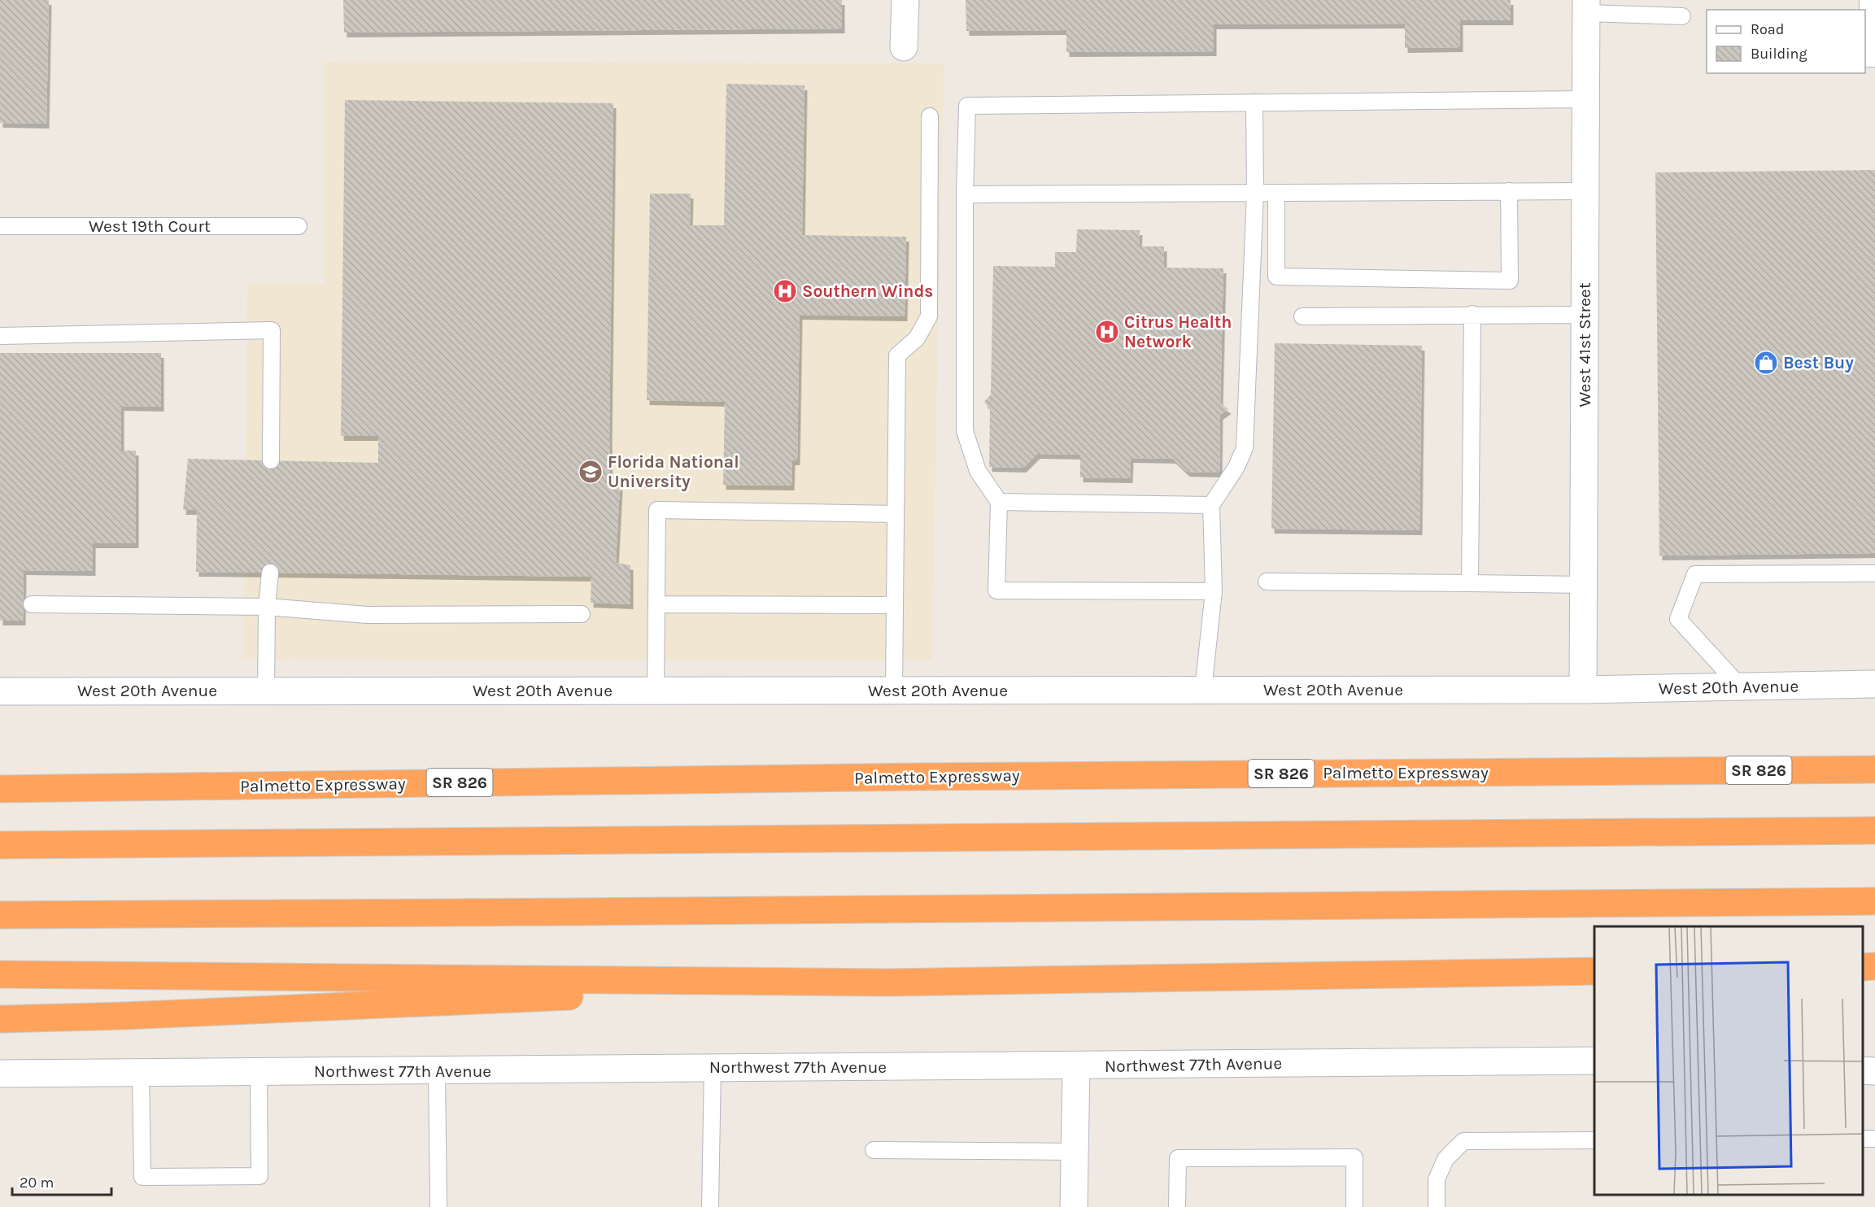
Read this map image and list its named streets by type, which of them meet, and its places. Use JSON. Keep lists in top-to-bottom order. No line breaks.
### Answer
{"streets":{"highway":["SR 826","Palmetto Expressway"],"street":["West 41st Street","West 20th Avenue","Northwest 77th Avenue"],"lane":["West 19th Court"]},"crossings":[["West 41st Street","West 20th Avenue"]],"places":{"hospital":["Southern Winds","Citrus Health Network"],"shop":["Best Buy"],"school or university":["Florida National University"]},"legend":["Road","Building"],"scale_bar":"20 m"}
